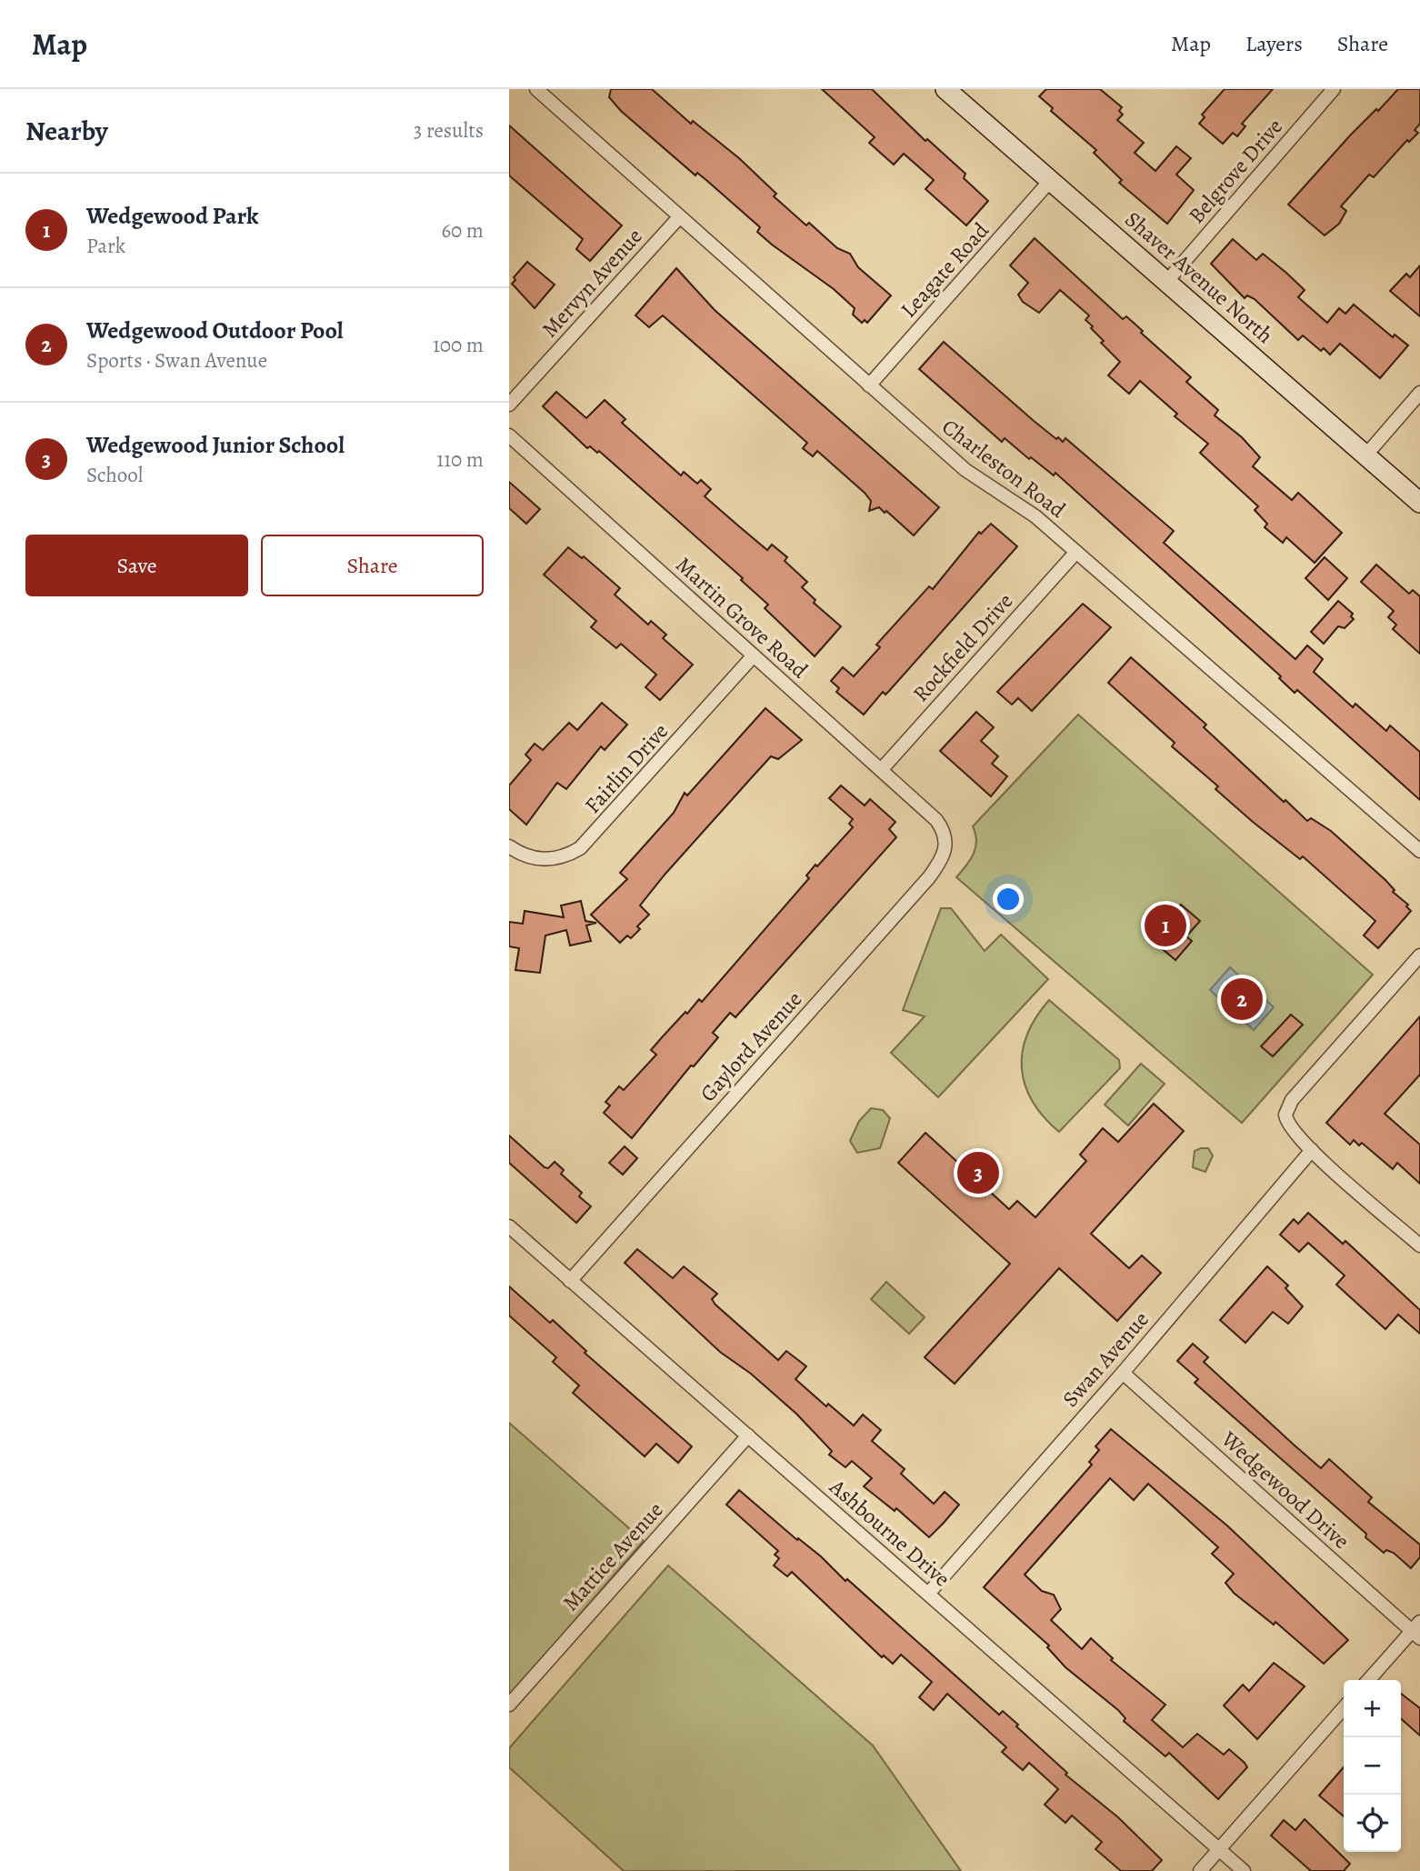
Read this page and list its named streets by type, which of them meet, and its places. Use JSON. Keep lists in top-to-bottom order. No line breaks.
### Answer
{"streets":{"street":["Belgrove Drive","Leagate Road","Shaver Avenue North","Mervyn Avenue","Charleston Road","Martin Grove Road","Rockfield Drive","Fairlin Drive","Gaylord Avenue","Swan Avenue","Wedgewood Drive","Ashbourne Drive","Mattice Avenue"]},"crossings":[["Belgrove Drive","Shaver Avenue North"],["Leagate Road","Shaver Avenue North"],["Leagate Road","Charleston Road"],["Mervyn Avenue","Charleston Road"],["Charleston Road","Rockfield Drive"],["Martin Grove Road","Rockfield Drive"],["Martin Grove Road","Fairlin Drive"],["Martin Grove Road","Gaylord Avenue"],["Gaylord Avenue","Ashbourne Drive"],["Swan Avenue","Wedgewood Drive"],["Swan Avenue","Ashbourne Drive"],["Ashbourne Drive","Mattice Avenue"]],"page":{"header":"Map","nav":["Map","Layers","Share"],"heading":["Nearby","3 results"],"list":[{"mark":"1","name":"Wedgewood Park","note":"Park","value":"60 m"},{"mark":"2","name":"Wedgewood Outdoor Pool","note":"Sports · Swan Avenue","value":"100 m"},{"mark":"3","name":"Wedgewood Junior School","note":"School","value":"110 m"}],"buttons":["Save","Share"],"pins":["1","2","3"],"map_buttons":["+","−"]}}
